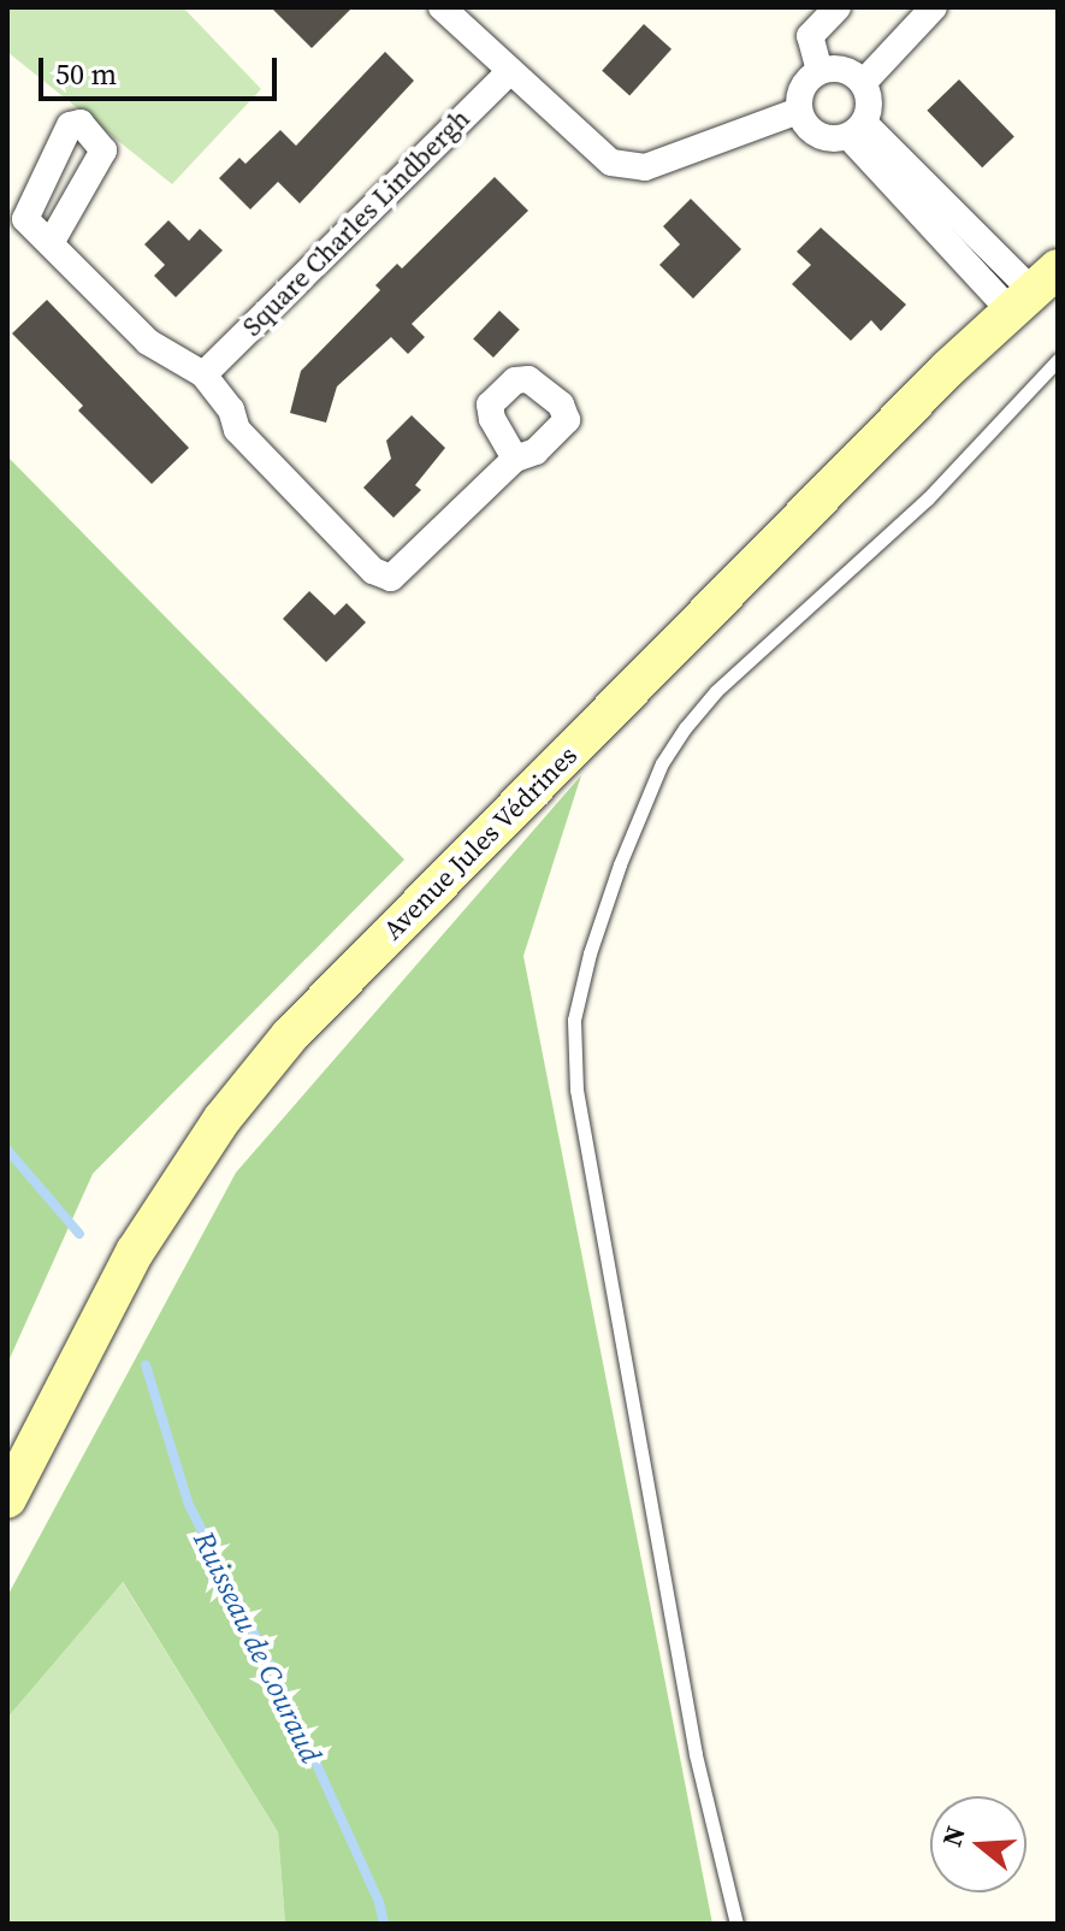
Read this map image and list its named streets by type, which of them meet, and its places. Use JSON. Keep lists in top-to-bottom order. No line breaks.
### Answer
{"streets":{"main road":["Avenue Jules Védrines"],"street":["Square Charles Lindbergh"]},"water":["Ruisseau de Couraud"],"scale_bar":"50 m","north":"left"}
